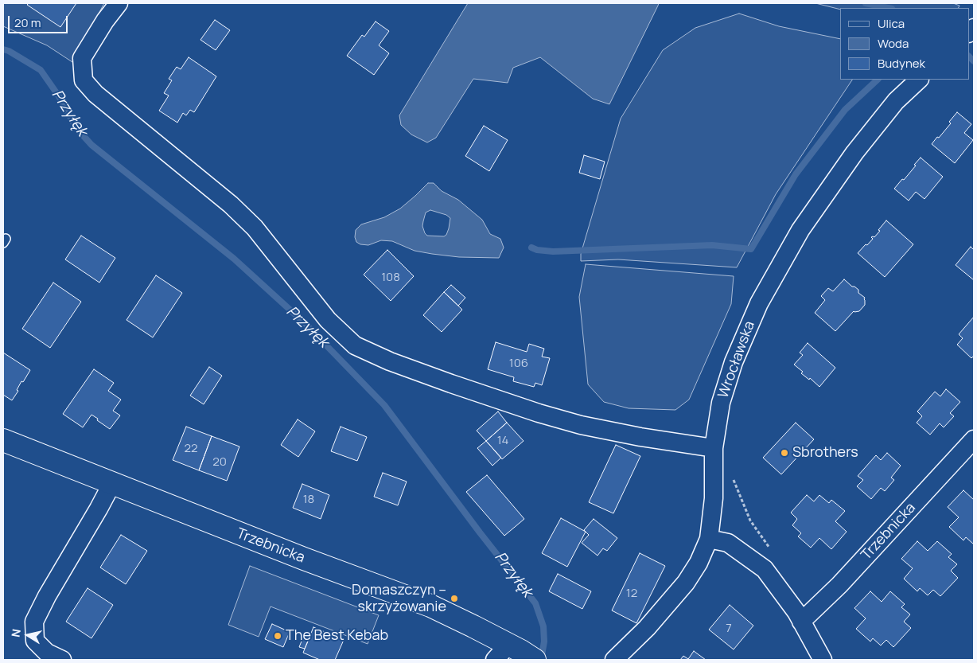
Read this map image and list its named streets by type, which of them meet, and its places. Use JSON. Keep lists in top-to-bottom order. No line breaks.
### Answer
{"streets":{"street":["Wrocławska","Trzebnicka"]},"water":["Przyłęk"],"places":["Sbrothers","Domaszczyn – skrzyżowanie","The Best Kebab"],"house_numbers":["108","106","14","22","20","18","12","7"],"legend":["Ulica","Woda","Budynek"],"scale_bar":"20 m","north":"left"}
